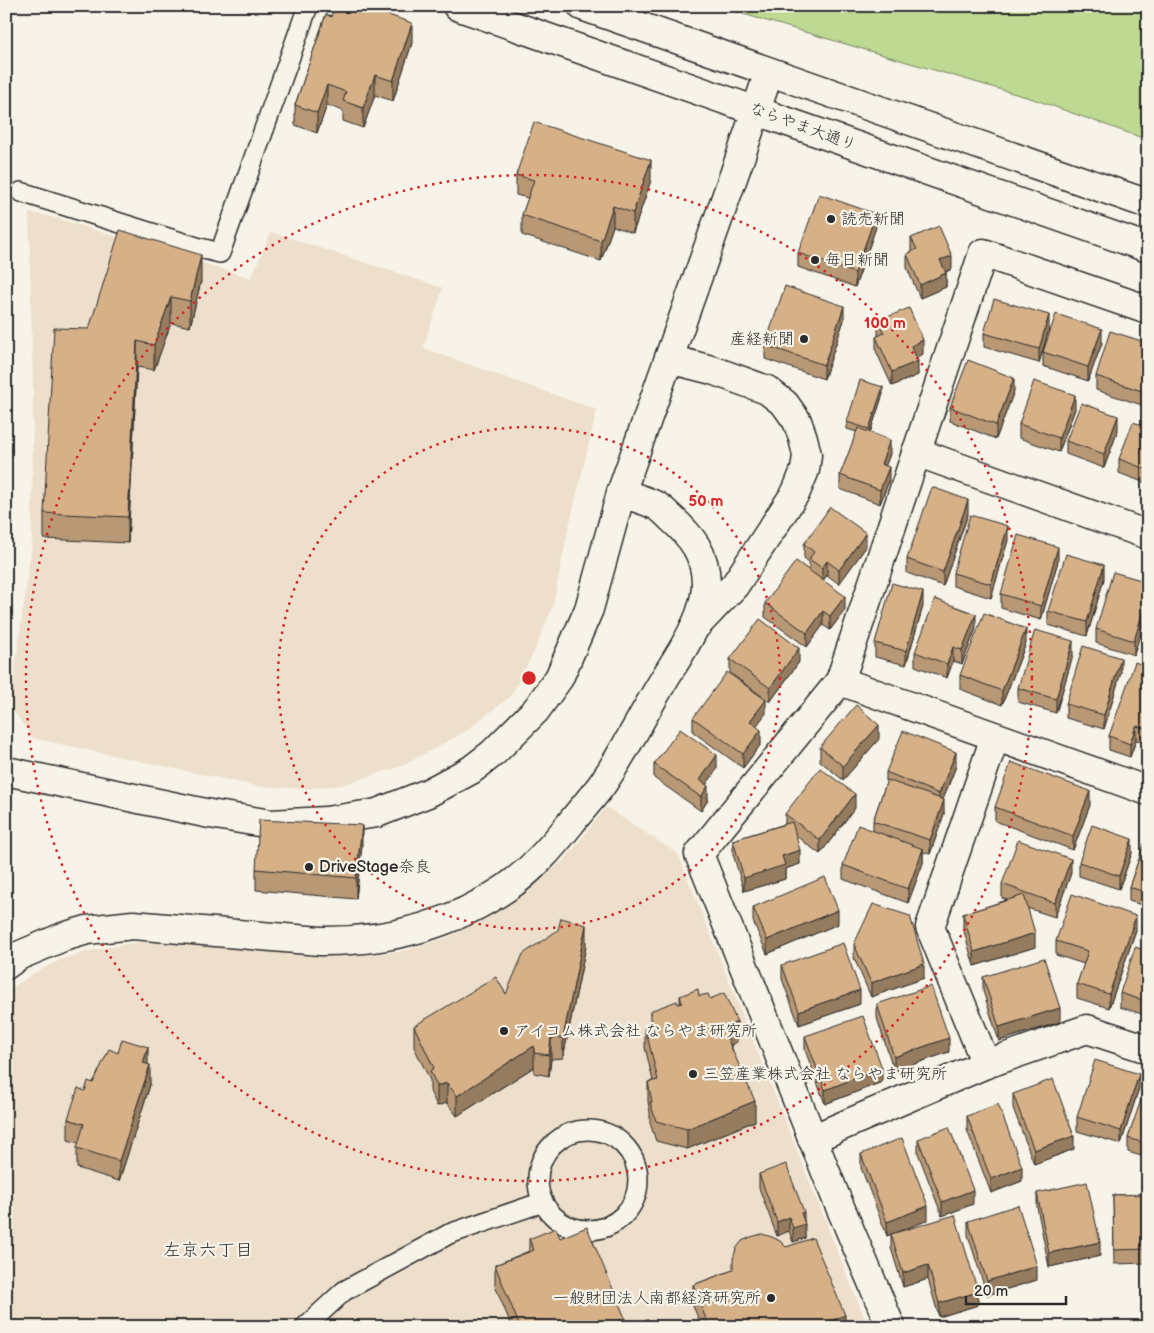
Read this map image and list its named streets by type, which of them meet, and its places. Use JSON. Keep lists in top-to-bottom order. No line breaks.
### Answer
{"streets":{"street":["ならやま大通り"]},"districts":["左京六丁目"],"places":["読売新聞","毎日新聞","産経新聞","DriveStage奈良","アイコム株式会社 ならやま研究所","三笠産業株式会社 ならやま研究所","一般財団法人南都経済研究所"],"scale_bar":"20 m","rings":["100 m","50 m"]}
